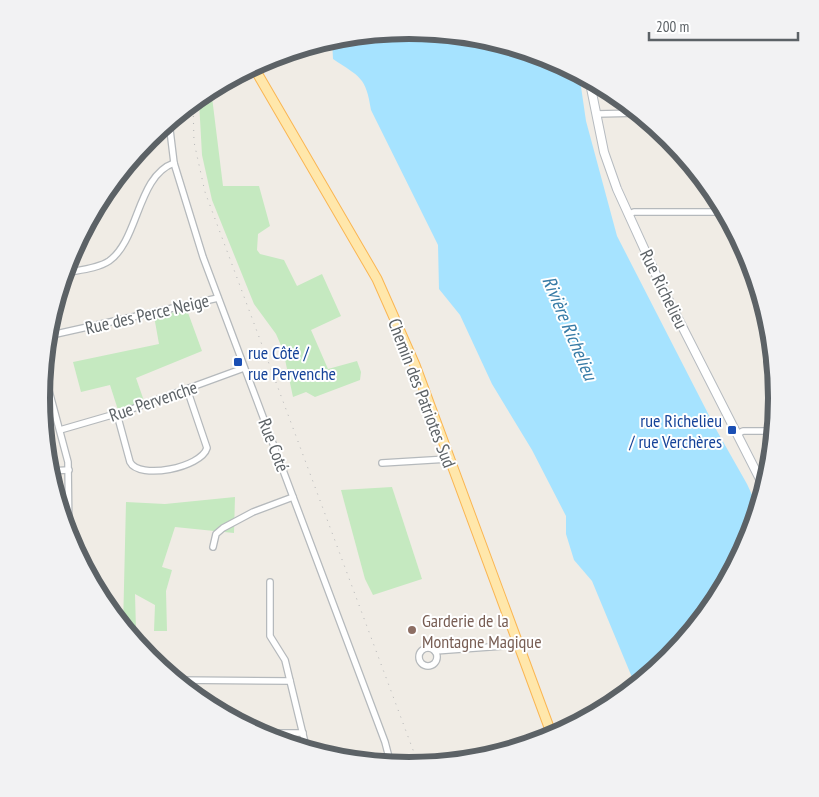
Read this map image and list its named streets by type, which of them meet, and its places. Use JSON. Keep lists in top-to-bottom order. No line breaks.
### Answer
{"streets":{"main road":["Rue Richelieu","Chemin des Patriotes Sud"],"street":["Rue des Perce Neige","Rue Pervenche","Rue Coté"]},"crossings":[["Rue des Perce Neige","Rue Coté"],["Rue Pervenche","Rue Coté"]],"water":["Rivière Richelieu"],"places":{"transit":["rue Côté / rue Pervenche","rue Richelieu / rue Verchères"],"other":["Garderie de la Montagne Magique"]},"scale_bar":"200 m"}
